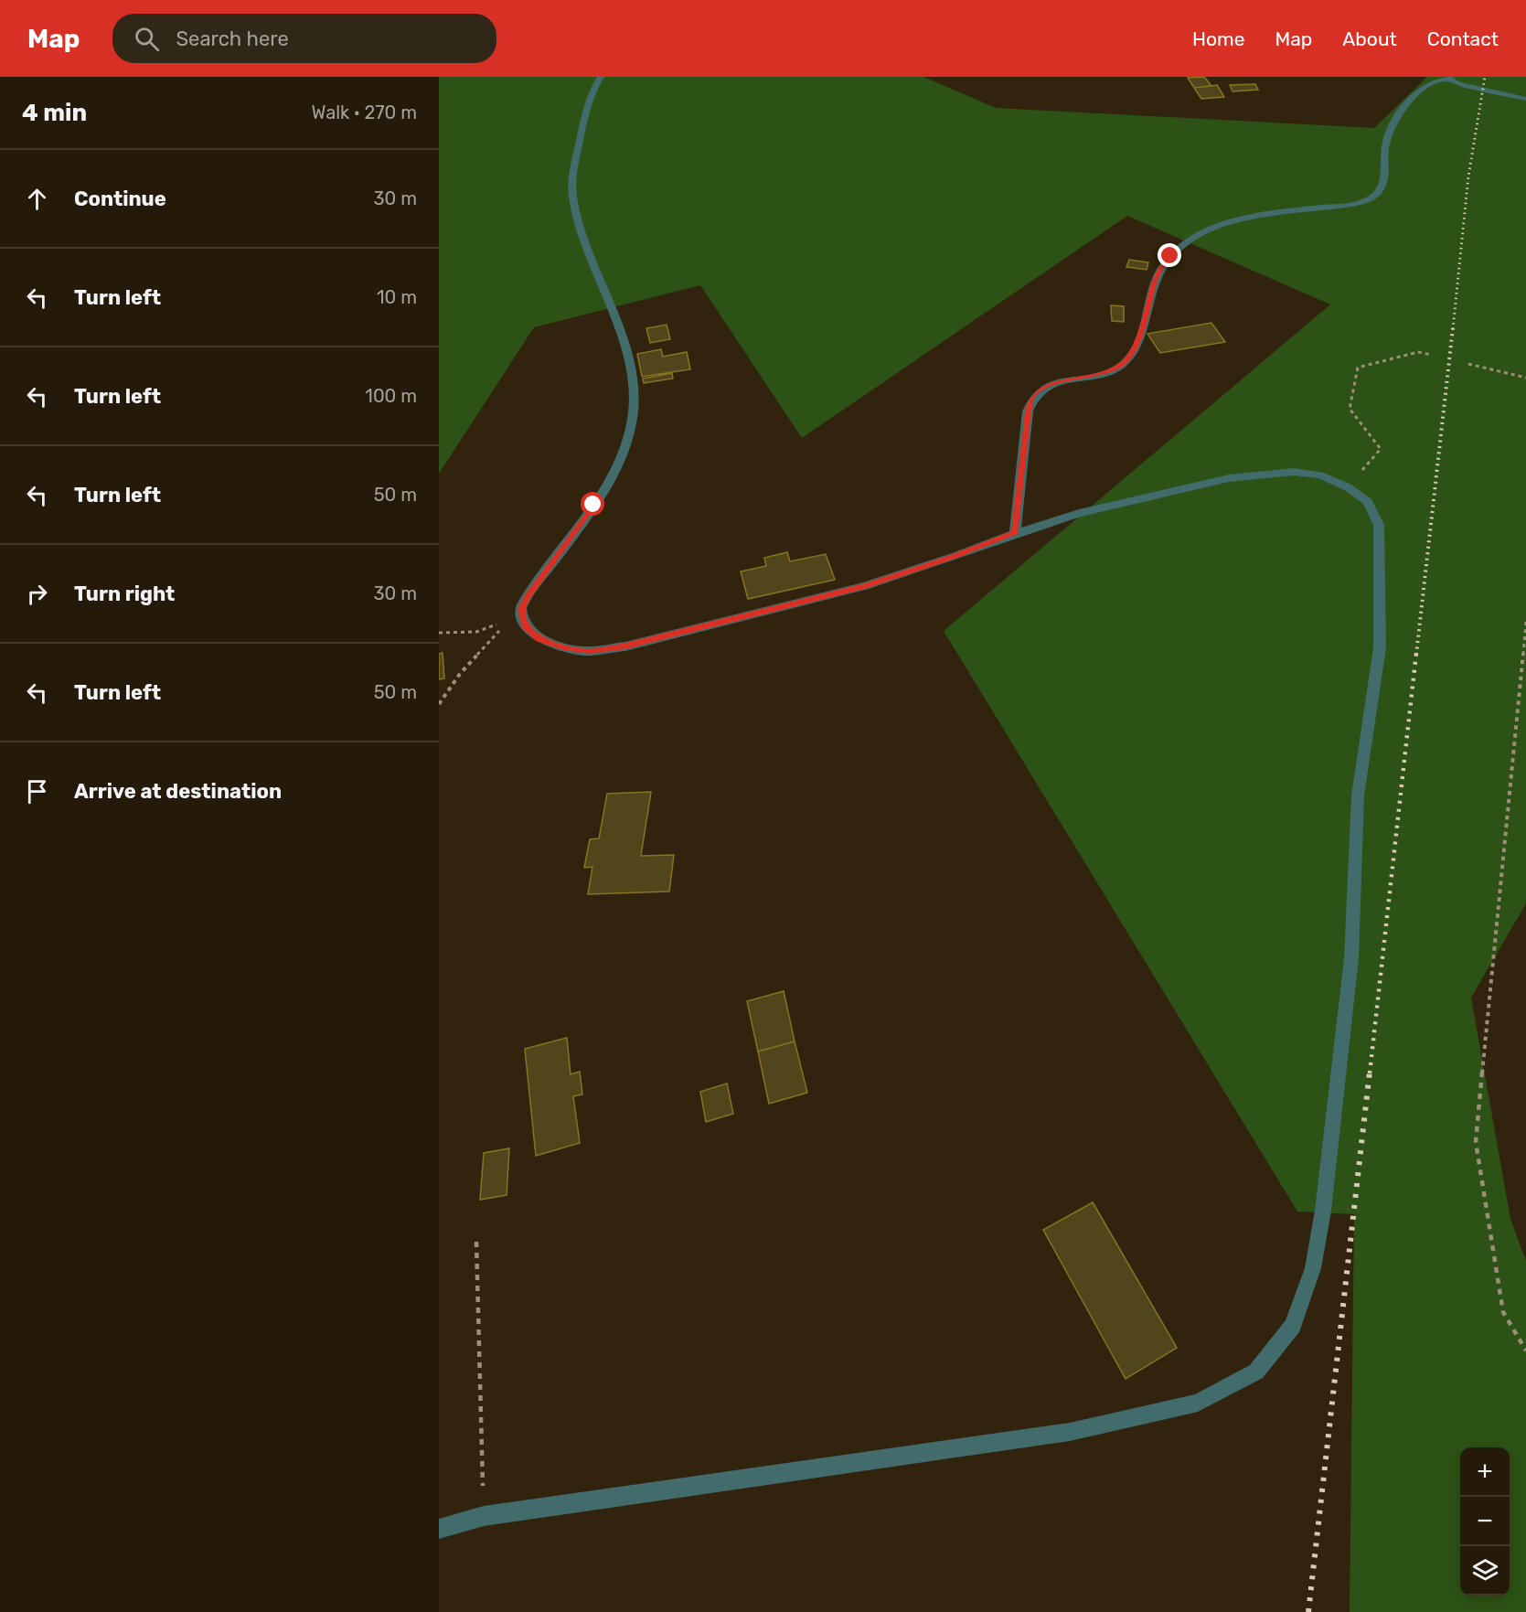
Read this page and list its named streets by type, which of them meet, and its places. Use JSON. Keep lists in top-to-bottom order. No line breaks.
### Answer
{"page":{"header":"Map","search":"Search here","nav":["Home","Map","About","Contact"],"heading":["4 min","Walk · 270 m"],"list":[["Continue","30 m"],["Turn left","10 m"],["Turn left","100 m"],["Turn left","50 m"],["Turn right","30 m"],["Turn left","50 m"],"Arrive at destination"],"map_buttons":["+","−"]}}
